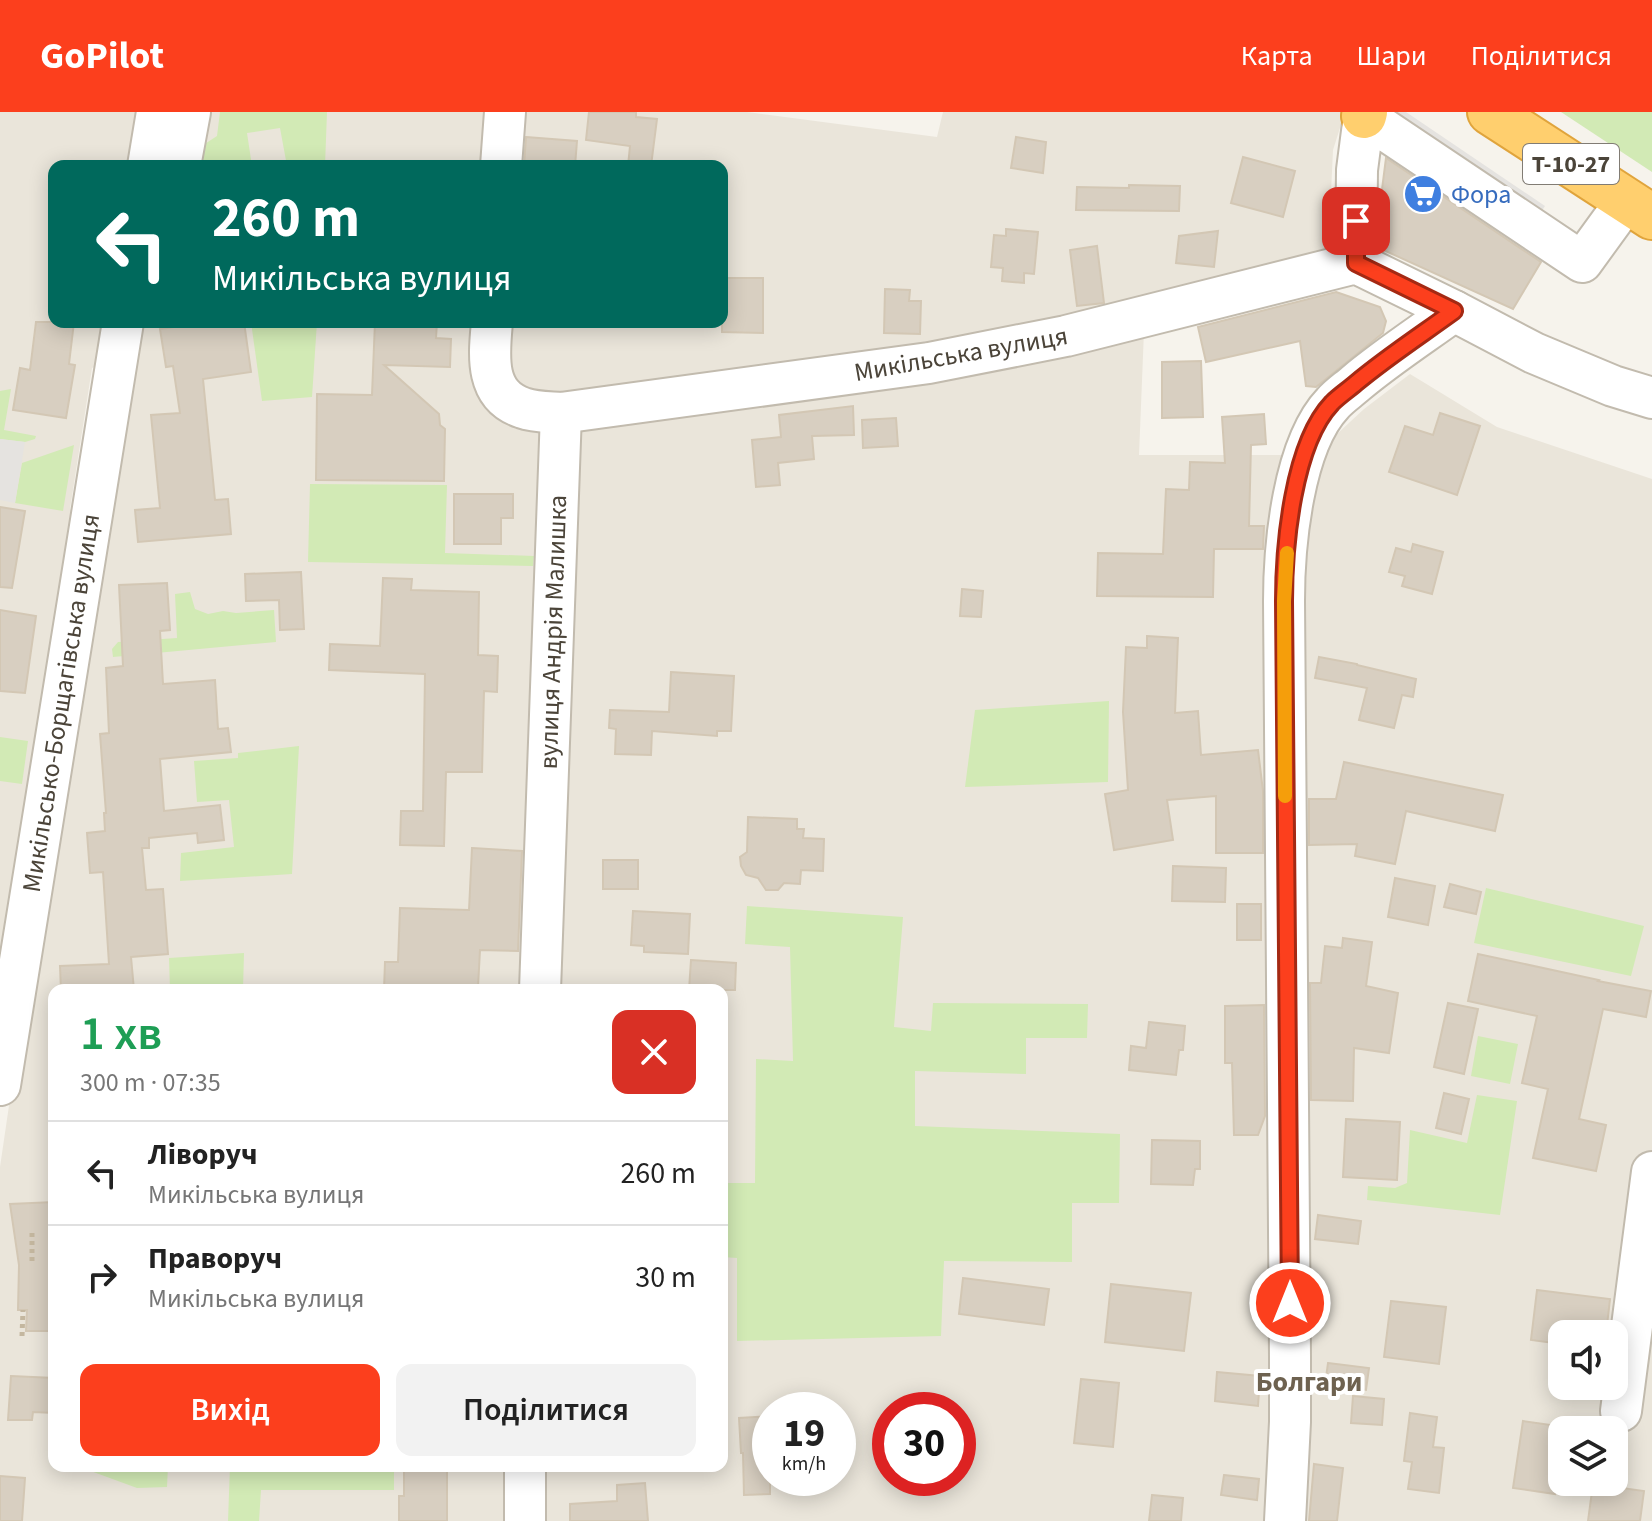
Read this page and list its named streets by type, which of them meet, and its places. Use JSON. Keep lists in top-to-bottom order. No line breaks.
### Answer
{"streets":{"highway":["Т-10-27"],"street":["Микільська вулиця","вулиця Андрія Малишка","Микільсько-Борщагівська вулиця"]},"crossings":[["Микільська вулиця","вулиця Андрія Малишка"]],"districts":["Болгари"],"places":{"supermarket":["Фора"]},"page":{"header":"GoPilot","nav":["Карта","Шари","Поділитися"],"turn":["260 m","Микільська вулиця"],"heading":["1 хв","300 m · 07:35"],"list":[{"name":"Ліворуч","note":"Микільська вулиця","value":"260 m"},{"name":"Праворуч","note":"Микільська вулиця","value":"30 m"}],"buttons":["Вихід","Поділитися"],"speed":"19 km/h","limit":"30"}}
